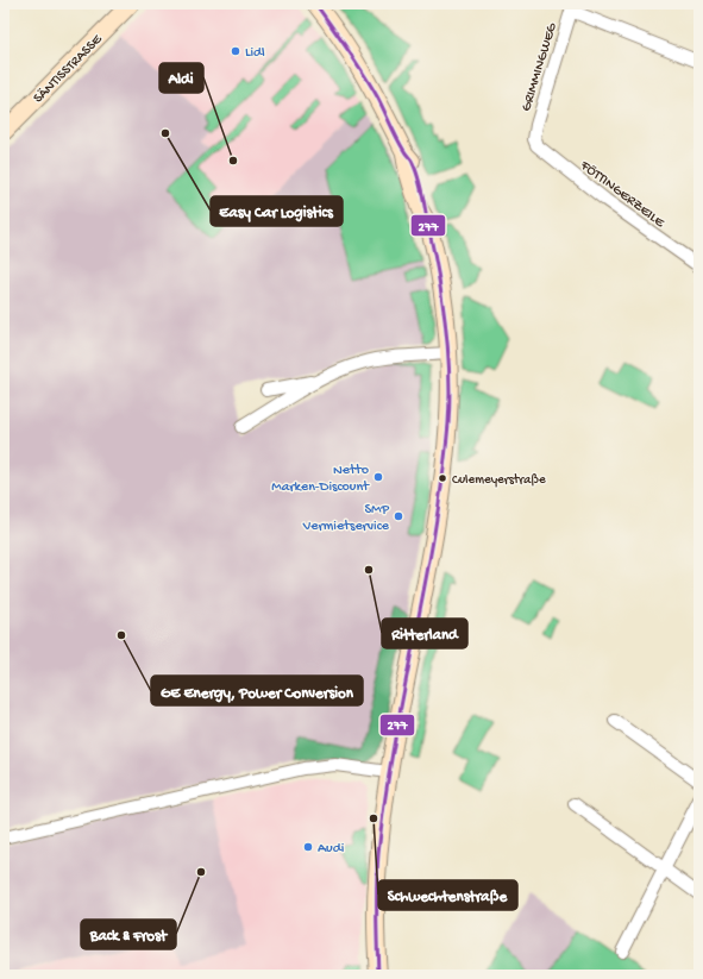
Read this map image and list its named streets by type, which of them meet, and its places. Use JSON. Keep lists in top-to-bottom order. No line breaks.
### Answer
{"streets":{"street":["GRIMMINGWEG","SÄNTISSTRASSE","FÖTTINGERZEILE"]},"crossings":[["GRIMMINGWEG","FÖTTINGERZEILE"]],"places":["Lidl","Easy Car Logistics","Aldi","Netto Marken-Discount","Culemeyerstraße","SMP Vermietservice","Ritterland","GE Energy, Power Conversion","Schwechtenstraße","Audi","Back & Frost"],"lines":["transit line 277"]}
